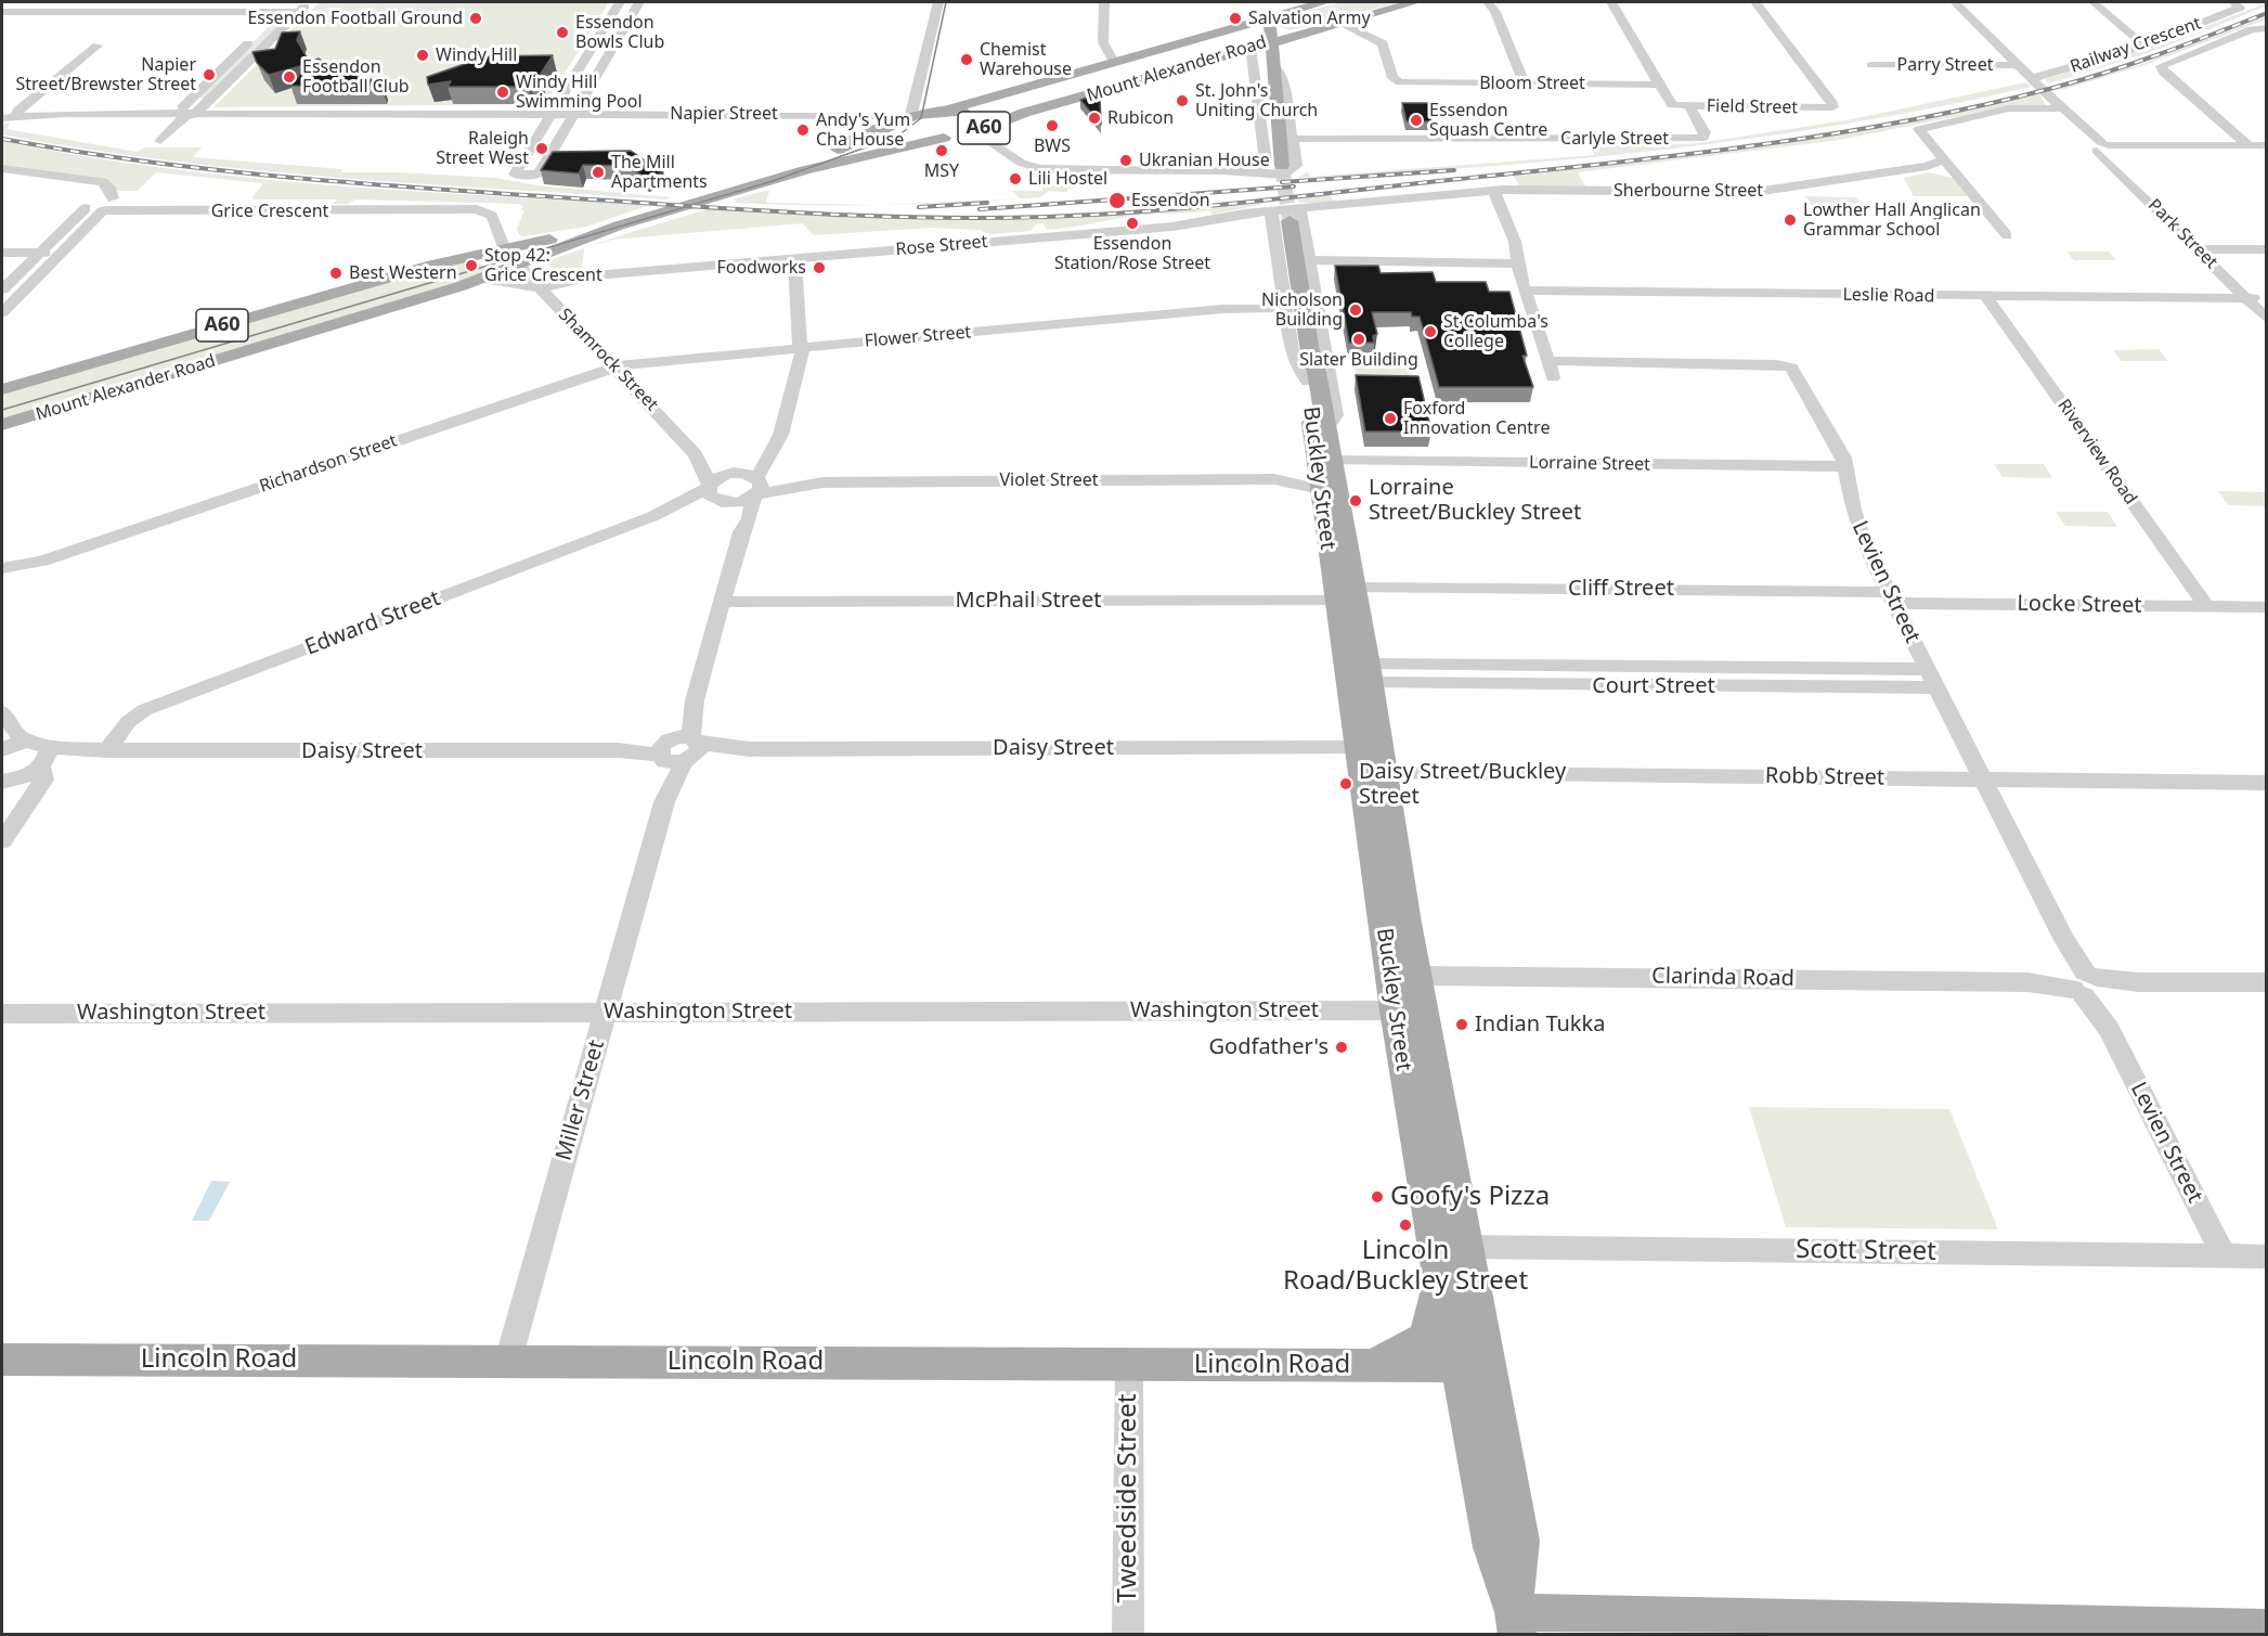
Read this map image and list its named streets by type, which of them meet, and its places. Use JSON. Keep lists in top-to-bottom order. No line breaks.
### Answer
{"streets":{"main road":["Mount Alexander Road","A60","Buckley Street","Lincoln Road"],"street":["Railway Crescent","Parry Street","Bloom Street","Field Street","Napier Street","Carlyle Street","Sherbourne Street","Grice Crescent","Park Street","Rose Street","Leslie Road","Flower Street","Shamrock Street","Riverview Road","Richardson Street","Lorraine Street","Violet Street","Levien Street","Cliff Street","McPhail Street","Locke Street","Edward Street","Court Street","Daisy Street","Robb Street","Clarinda Road","Washington Street","Miller Street","Scott Street","Tweedside Street"]},"crossings":[["Railway Crescent","Park Street"],["Parry Street","Park Street"],["Mount Alexander Road","Bloom Street"],["Mount Alexander Road","A60"],["Mount Alexander Road","Grice Crescent"],["Mount Alexander Road","Shamrock Street"],["Bloom Street","Field Street"],["Field Street","Carlyle Street"],["Napier Street","A60"],["Sherbourne Street","Rose Street"],["Sherbourne Street","Buckley Street"],["Park Street","Leslie Road"],["Rose Street","Shamrock Street"],["Rose Street","Buckley Street"],["Rose Street","Miller Street"],["Leslie Road","Riverview Road"],["Leslie Road","Levien Street"],["Flower Street","Shamrock Street"],["Flower Street","Richardson Street"],["Flower Street","Buckley Street"],["Flower Street","Miller Street"],["Shamrock Street","Richardson Street"],["Shamrock Street","Violet Street"],["Shamrock Street","Edward Street"],["Shamrock Street","Miller Street"],["Riverview Road","Locke Street"],["Lorraine Street","Buckley Street"],["Lorraine Street","Violet Street"],["Lorraine Street","Levien Street"],["Buckley Street","Violet Street"],["Buckley Street","Cliff Street"],["Buckley Street","McPhail Street"],["Buckley Street","Court Street"],["Buckley Street","Daisy Street"],["Buckley Street","Robb Street"],["Buckley Street","Clarinda Road"],["Buckley Street","Washington Street"],["Buckley Street","Scott Street"],["Buckley Street","Lincoln Road"],["Violet Street","Edward Street"],["Violet Street","Miller Street"],["Levien Street","Cliff Street"],["Levien Street","Locke Street"],["Levien Street","Court Street"],["Levien Street","Robb Street"],["Levien Street","Clarinda Road"],["Levien Street","Scott Street"],["Cliff Street","McPhail Street"],["Cliff Street","Locke Street"],["McPhail Street","Miller Street"],["Edward Street","Daisy Street"],["Daisy Street","Robb Street"],["Daisy Street","Miller Street"],["Washington Street","Miller Street"],["Miller Street","Lincoln Road"],["Lincoln Road","Tweedside Street"]],"places":["Essendon Football Ground","Salvation Army","Essendon Bowls Club","Windy Hill","Chemist Warehouse","Napier Street/Brewster Street","Essendon Football Club","Windy Hill Swimming Pool","St. John's Uniting Church","Rubicon","Essendon Squash Centre","BWS","Andy's Yum Cha House","Raleigh Street West","MSY","Ukranian House","The Mill Apartments","Lili Hostel","Essendon","Lowther Hall Anglican Grammar School","Essendon Station/Rose Street","Stop 42: Grice Crescent","Foodworks","Best Western","Nicholson Building","St Columba's College","Slater Building","Foxford Innovation Centre","Lorraine Street/Buckley Street","Daisy Street/Buckley Street","Indian Tukka","Godfather's","Goofy's Pizza","Lincoln Road/Buckley Street"]}
